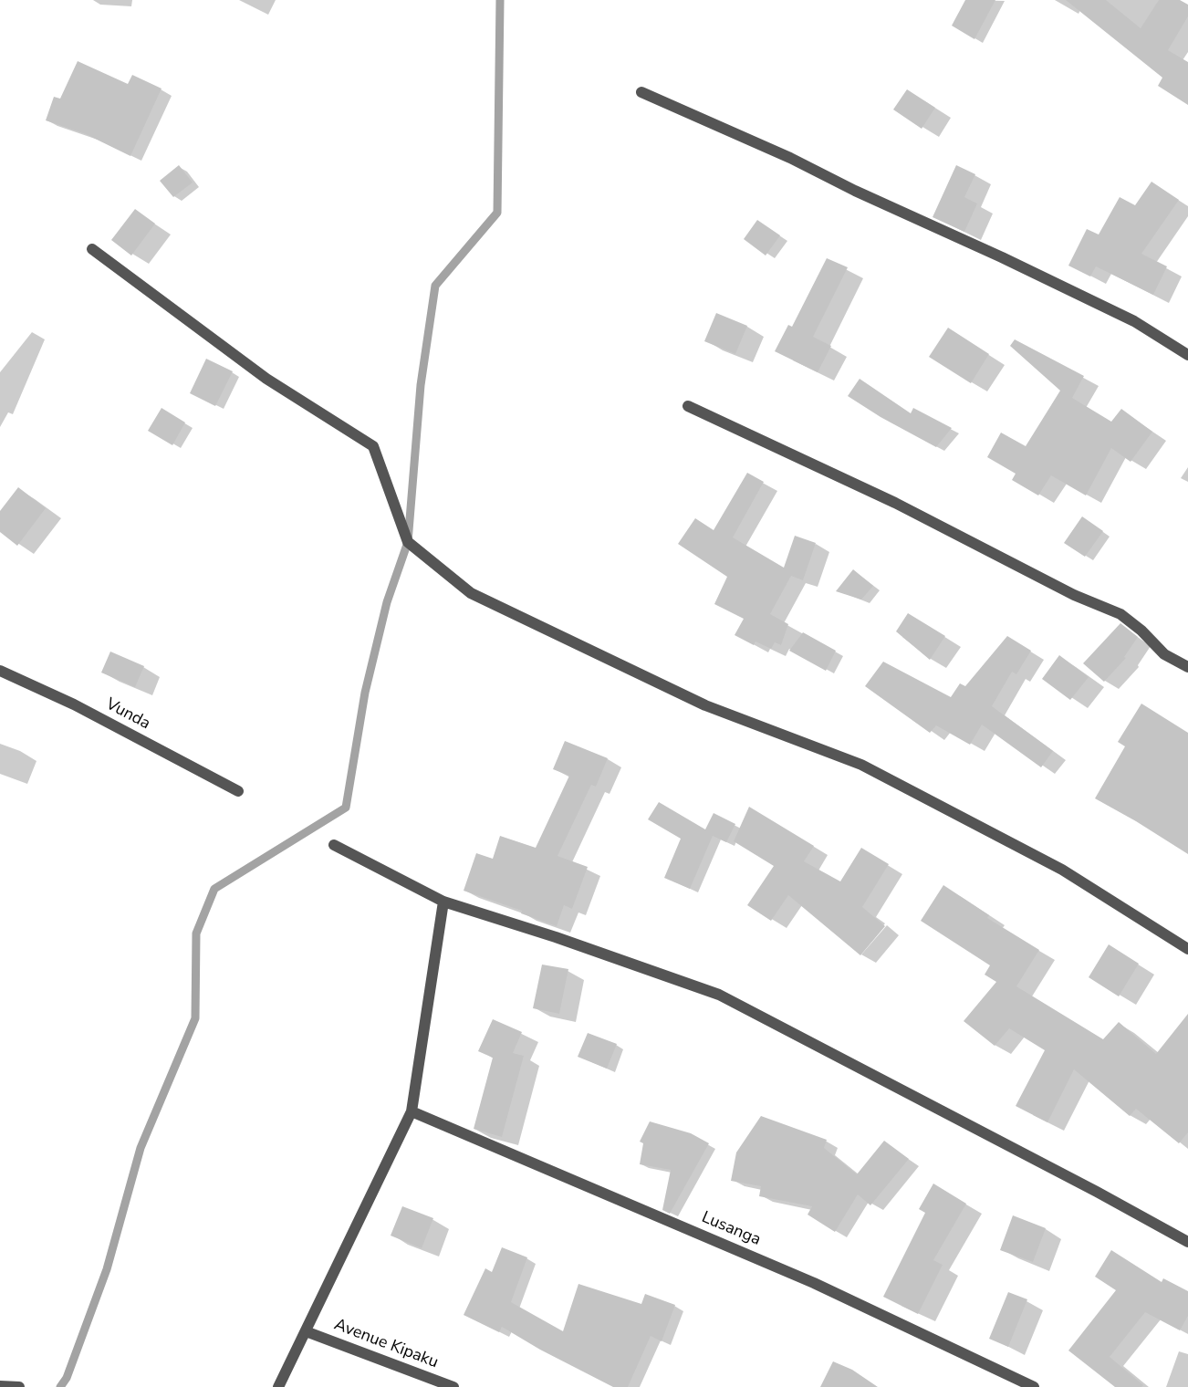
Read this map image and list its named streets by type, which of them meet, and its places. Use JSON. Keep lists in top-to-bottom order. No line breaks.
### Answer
{"streets":{"street":["Vunda","Lusanga","Avenue Kipaku"]}}
